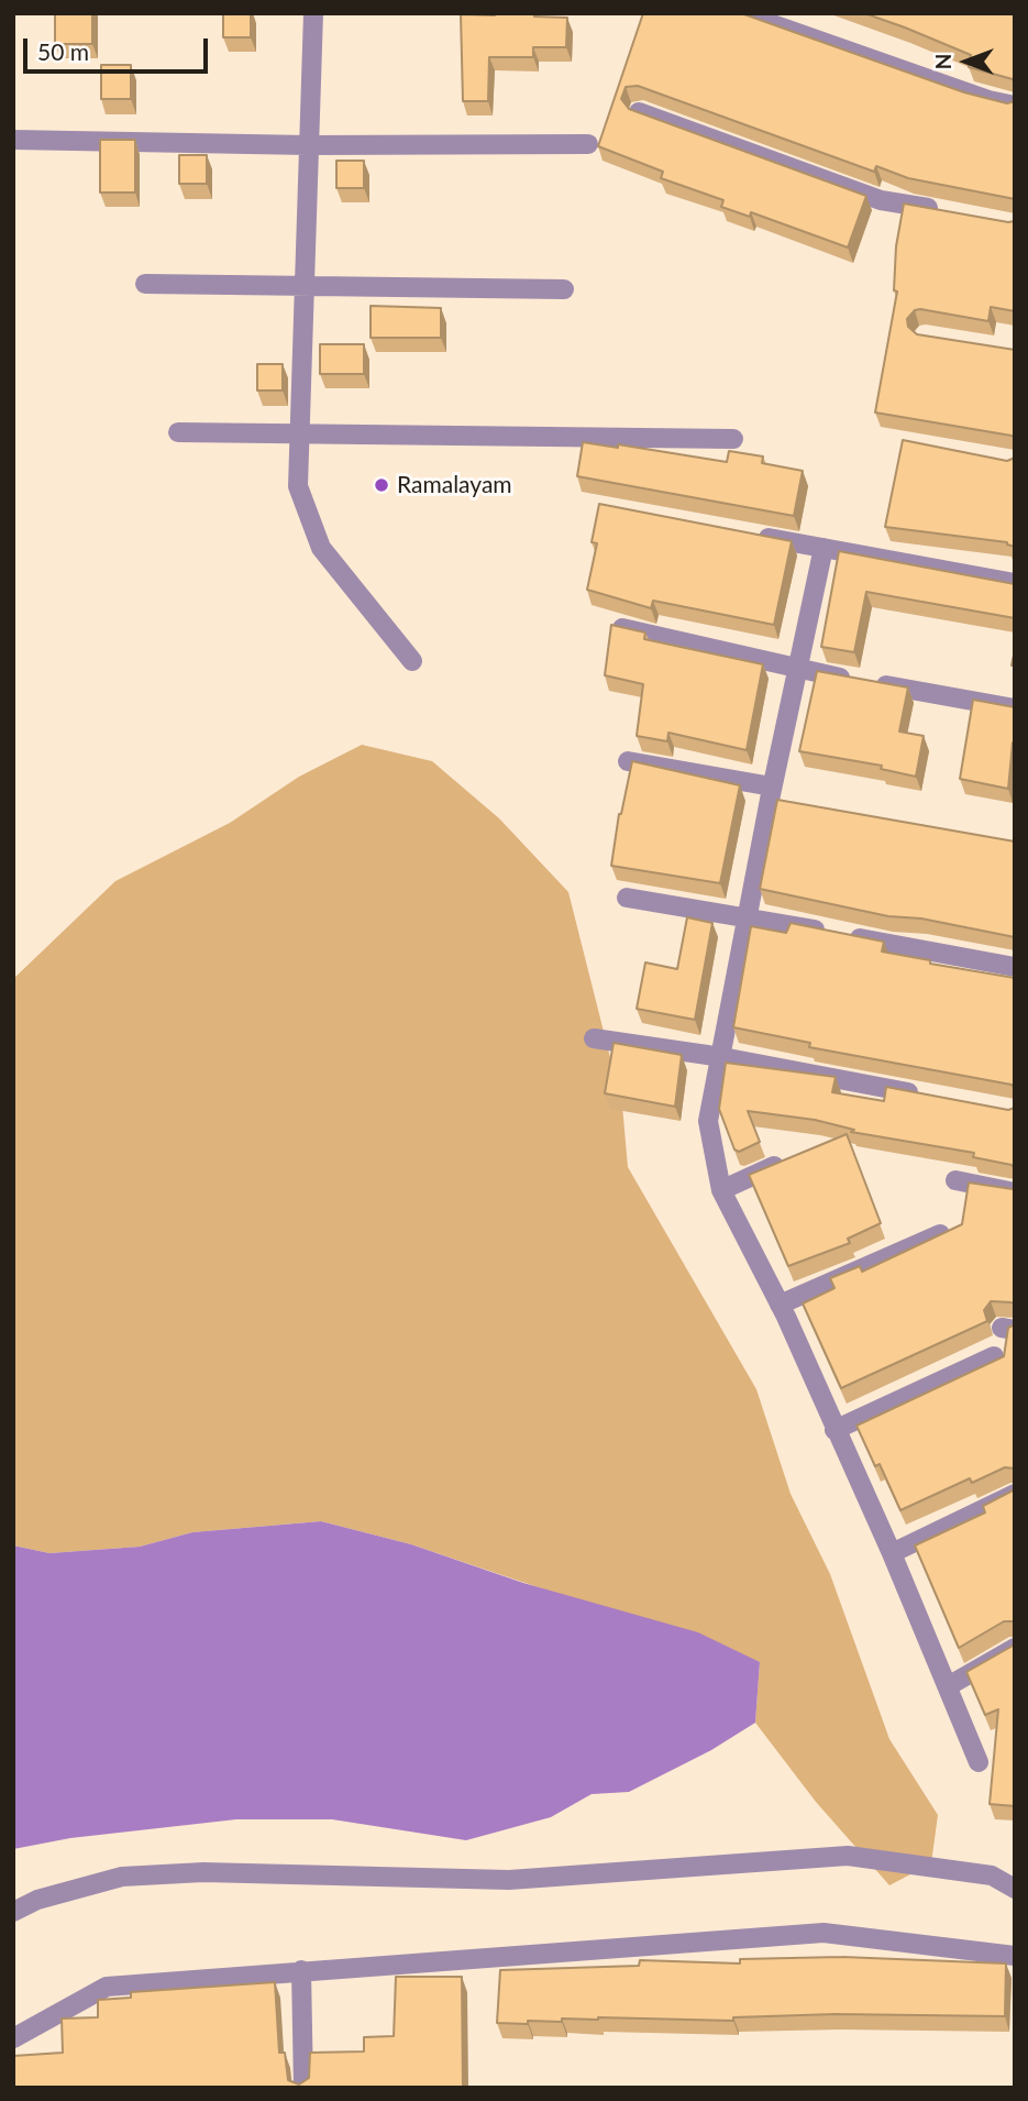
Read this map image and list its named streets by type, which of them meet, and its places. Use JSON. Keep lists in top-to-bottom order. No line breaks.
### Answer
{"places":["Ramalayam"],"scale_bar":"50 m","north":"left"}
